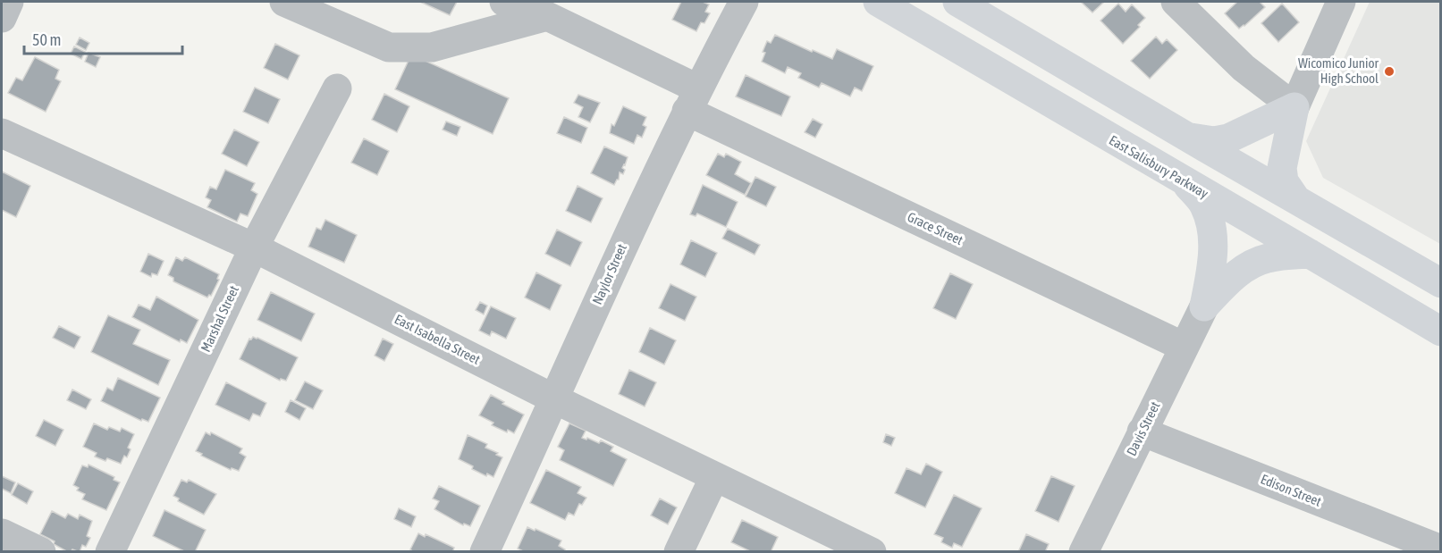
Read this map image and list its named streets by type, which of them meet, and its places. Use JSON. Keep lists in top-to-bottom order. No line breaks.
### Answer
{"streets":{"main road":["East Salisbury Parkway"],"street":["Grace Street","Naylor Street","Marshal Street","East Isabella Street","Davis Street","Edison Street"]},"crossings":[["Grace Street","Naylor Street"],["Grace Street","Davis Street"],["Naylor Street","East Isabella Street"],["Marshal Street","East Isabella Street"],["Davis Street","Edison Street"]],"places":["Wicomico Junior High School"],"scale_bar":"50 m"}
